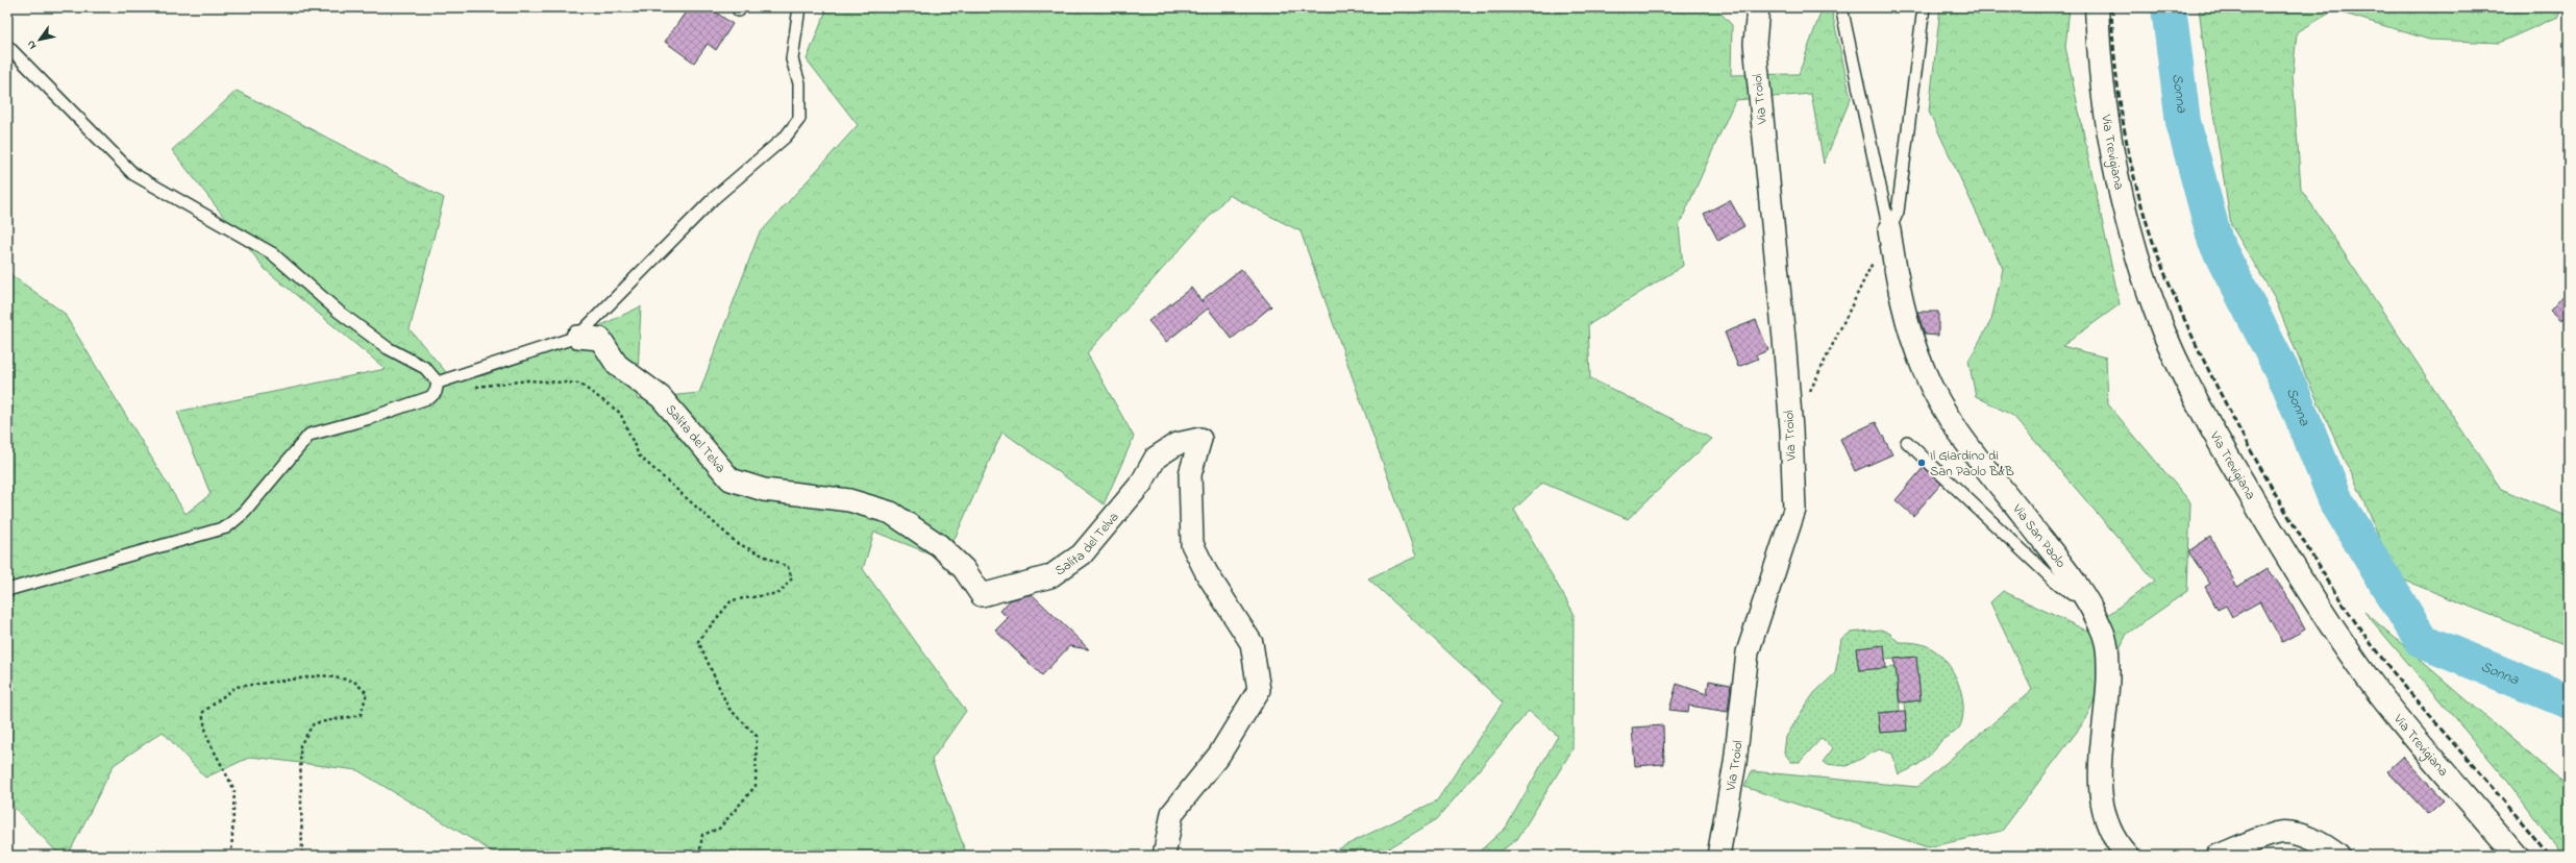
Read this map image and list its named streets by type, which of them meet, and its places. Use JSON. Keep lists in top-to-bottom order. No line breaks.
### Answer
{"streets":{"main road":["Via Trevigiana"],"street":["Via Troiol","Salita del Telva","Via San Paolo"]},"water":["Sonna"],"places":["Il Giardino di San Paolo B&B"],"north":"bottom left"}
